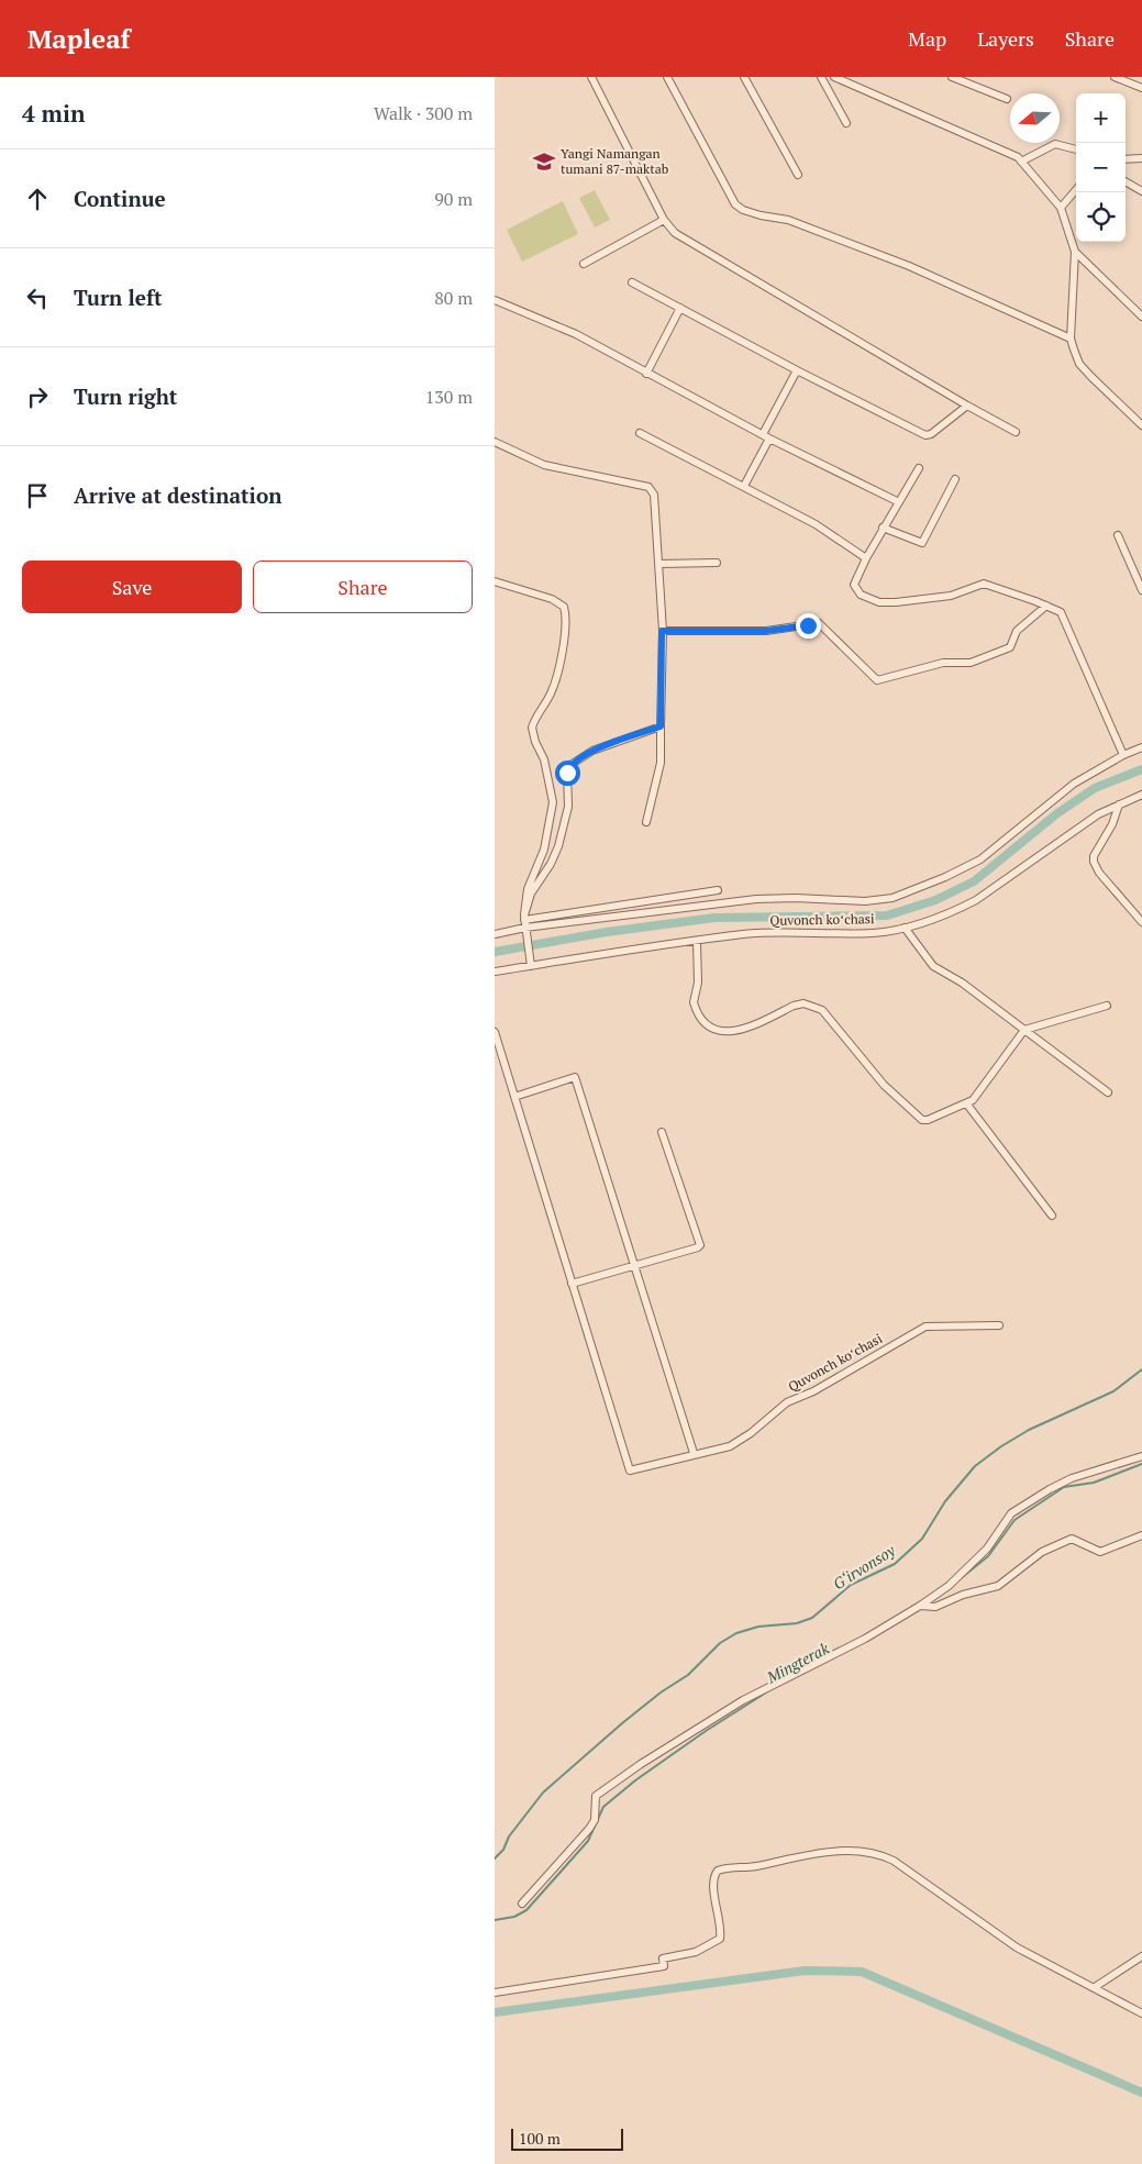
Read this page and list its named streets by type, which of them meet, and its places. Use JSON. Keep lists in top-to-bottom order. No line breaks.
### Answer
{"streets":{"street":["Quvonch koʻchasi"]},"water":["G‘irvonsoy","Mingterak"],"places":{"school or university":["Yangi Namangan tumani 87-maktab"]},"scale_bar":"100 m","north":"left","page":{"header":"Mapleaf","nav":["Map","Layers","Share"],"heading":["4 min","Walk · 300 m"],"map_buttons":["+","−"],"list":[["Continue","90 m"],["Turn left","80 m"],["Turn right","130 m"],"Arrive at destination"],"buttons":["Save","Share"],"scale":"100 m"}}
